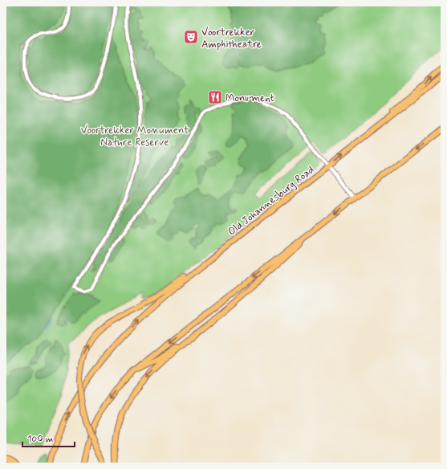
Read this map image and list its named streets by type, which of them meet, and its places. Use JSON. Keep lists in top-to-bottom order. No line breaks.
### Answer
{"streets":{"main road":["Old Johannesburg Road"]},"parks":["Voortrekker Monument Nature Reserve"],"places":{"theatre":["Voortrekker Amphitheatre"],"restaurant":["Monument"]},"scale_bar":"100 m"}
